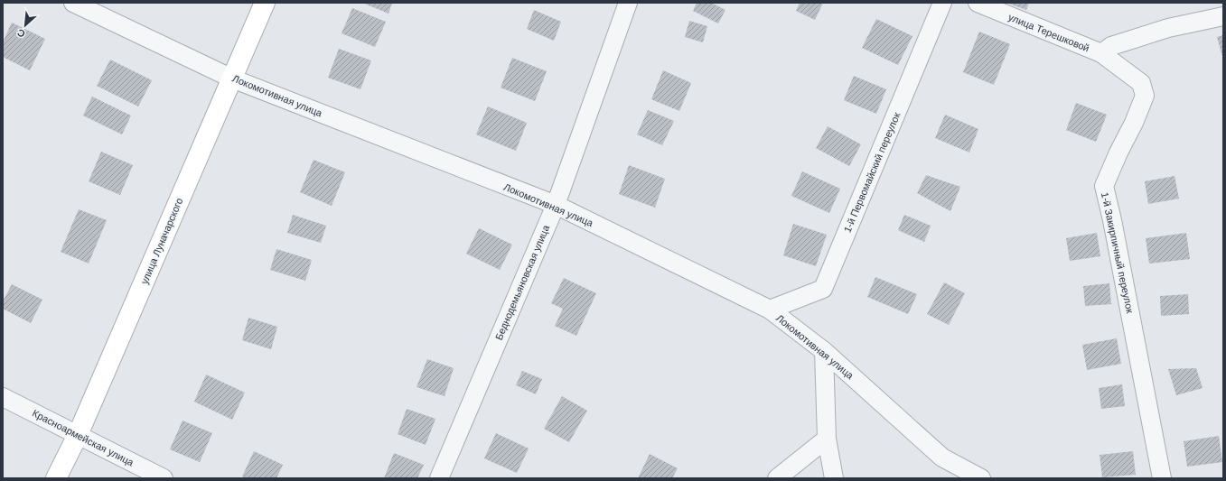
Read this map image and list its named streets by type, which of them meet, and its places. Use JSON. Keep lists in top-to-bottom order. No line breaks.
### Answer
{"streets":{"main road":["улица Луначарского"],"street":["улица Терешковой","Локомотивная улица","1-й Первомайский переулок","1-й Закирпичный переулок","Беднодемьяновская улица","Красноармейская улица"]},"crossings":[["улица Терешковой","1-й Закирпичный переулок"],["Локомотивная улица","1-й Первомайский переулок"],["Локомотивная улица","улица Луначарского"],["Локомотивная улица","Беднодемьяновская улица"],["улица Луначарского","Красноармейская улица"]],"north":"bottom left"}
